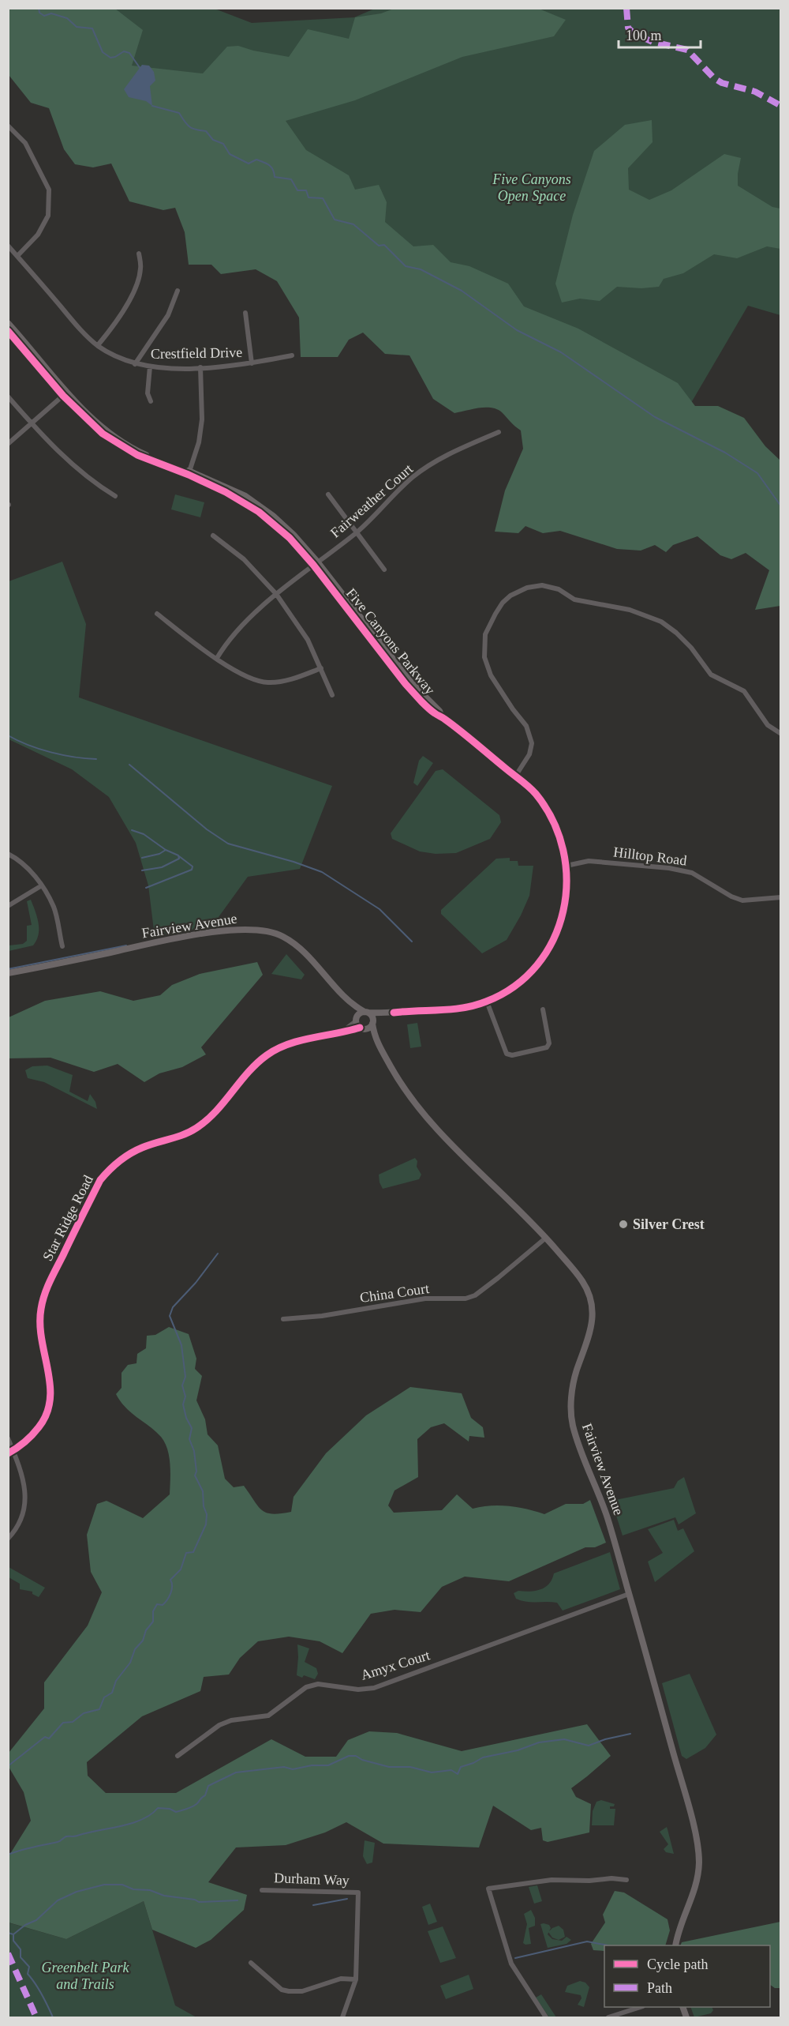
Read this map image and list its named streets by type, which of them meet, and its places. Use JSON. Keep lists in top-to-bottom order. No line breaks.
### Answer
{"streets":{"main road":["Five Canyons Parkway","Fairview Avenue"],"street":["Crestfield Drive","Fairweather Court","Hilltop Road","Star Ridge Road","China Court","Amyx Court","Durham Way"]},"crossings":[["Fairweather Court","Five Canyons Parkway"],["Five Canyons Parkway","Hilltop Road"],["Five Canyons Parkway","Fairview Avenue"],["Fairview Avenue","Star Ridge Road"],["Fairview Avenue","China Court"],["Fairview Avenue","Amyx Court"]],"parks":["Five Canyons Open Space","Greenbelt Park and Trails"],"places":["Silver Crest"],"legend":["Cycle path","Path"],"scale_bar":"100 m"}
